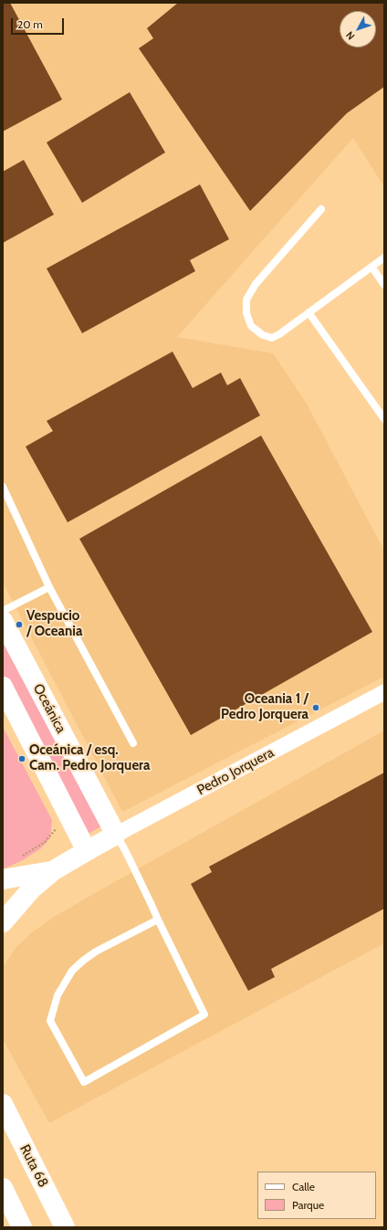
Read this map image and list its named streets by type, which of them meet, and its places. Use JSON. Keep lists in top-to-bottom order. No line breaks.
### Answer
{"streets":{"main road":["Oceánica","Pedro Jorquera","Ruta 68"]},"crossings":[["Oceánica","Pedro Jorquera"]],"places":["Vespucio / Oceania","Oceania 1 / Pedro Jorquera","Oceánica / esq. Cam. Pedro Jorquera"],"legend":["Calle","Parque"],"scale_bar":"20 m","north":"bottom left"}
